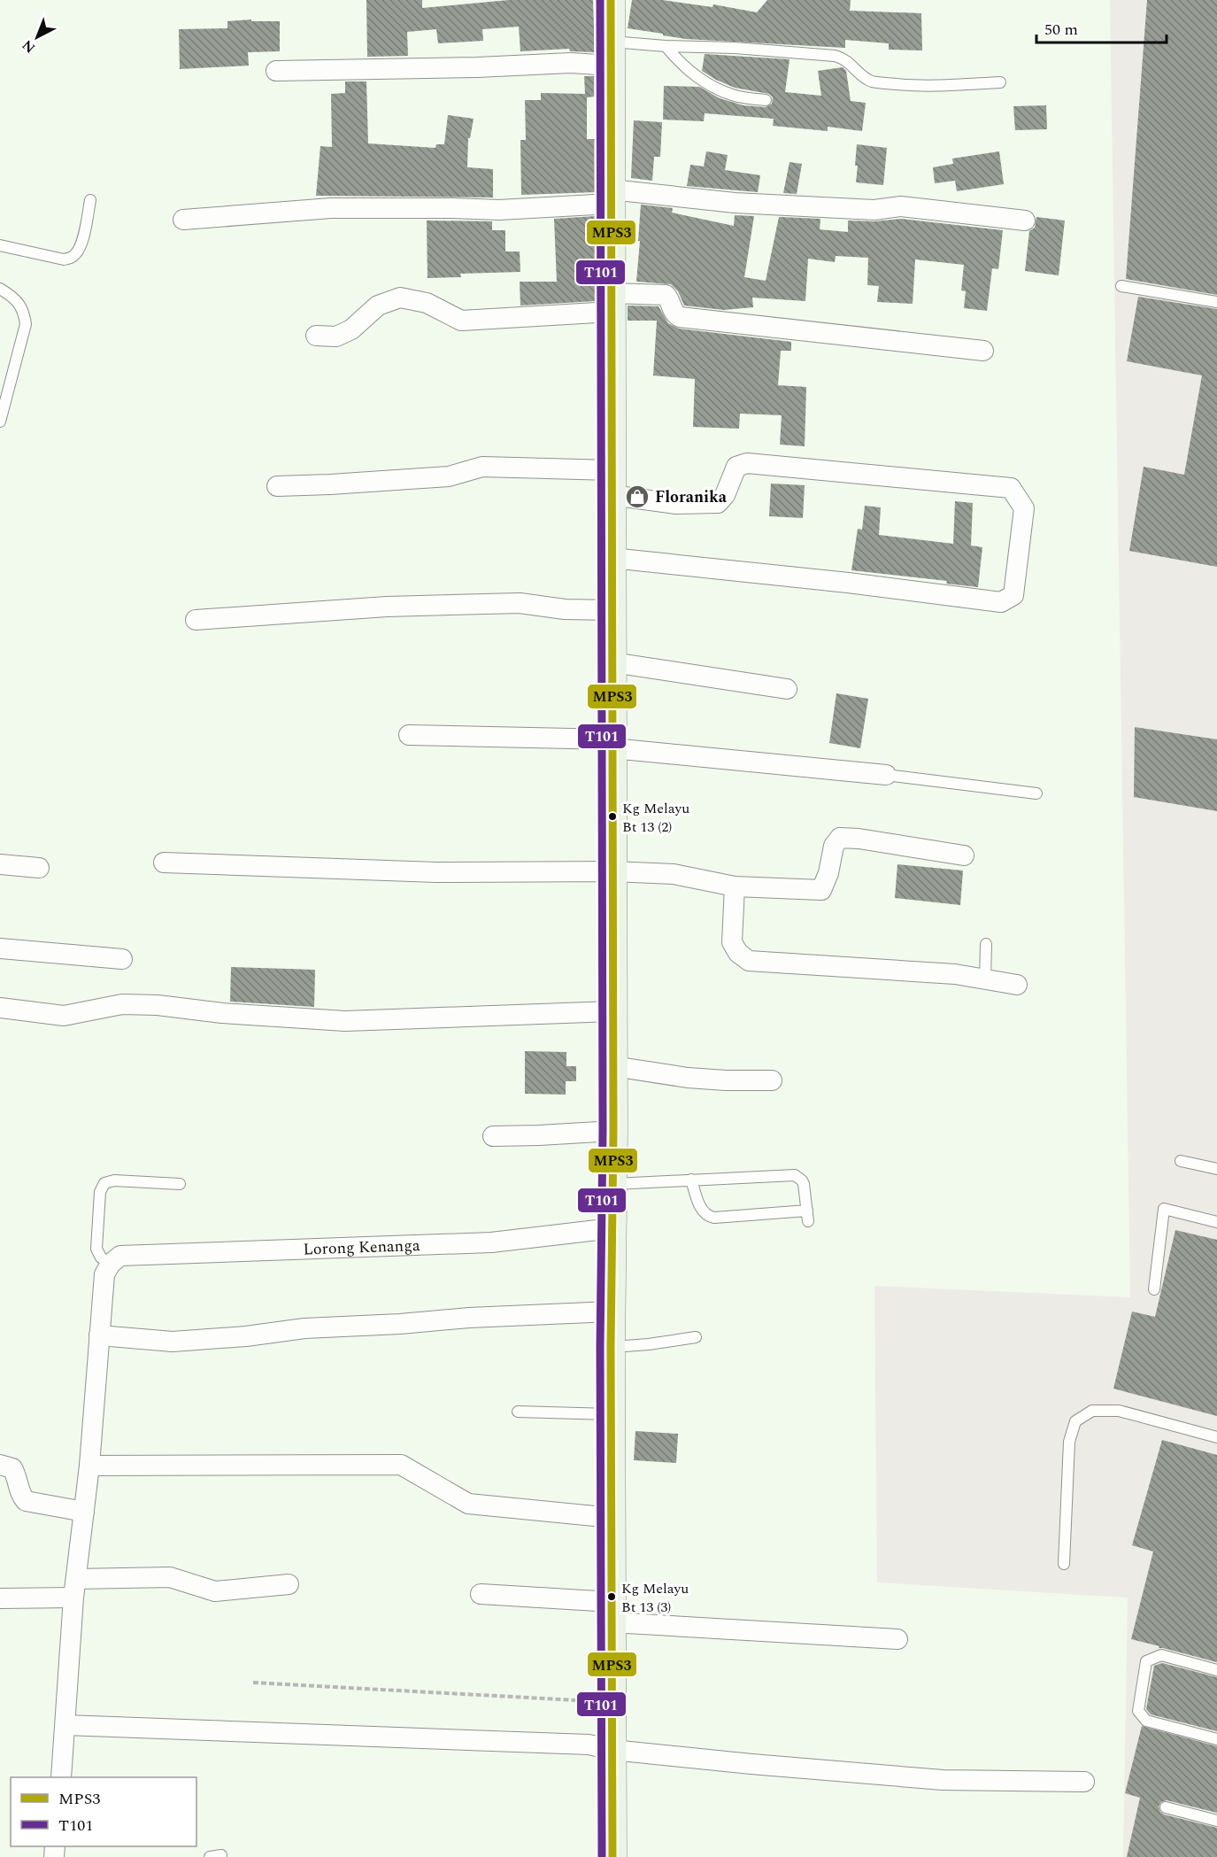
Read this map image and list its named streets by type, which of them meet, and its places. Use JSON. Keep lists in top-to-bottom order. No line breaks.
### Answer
{"streets":{"street":["Lorong Kenanga"]},"places":{"shop":["Floranika"],"other":["Kg Melayu Bt 13 (2)","Kg Melayu Bt 13 (3)"]},"lines":["transit line MPS3","transit line T101"],"legend":["MPS3","T101"],"scale_bar":"50 m","north":"bottom left"}
